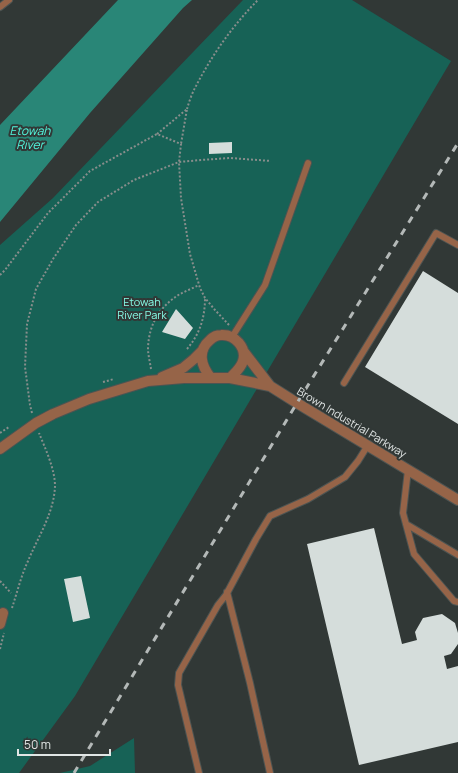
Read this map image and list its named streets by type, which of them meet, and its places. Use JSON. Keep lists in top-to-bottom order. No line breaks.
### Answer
{"streets":{"street":["Brown Industrial Parkway"]},"water":["Etowah River"],"parks":["Etowah River Park"],"scale_bar":"50 m"}
